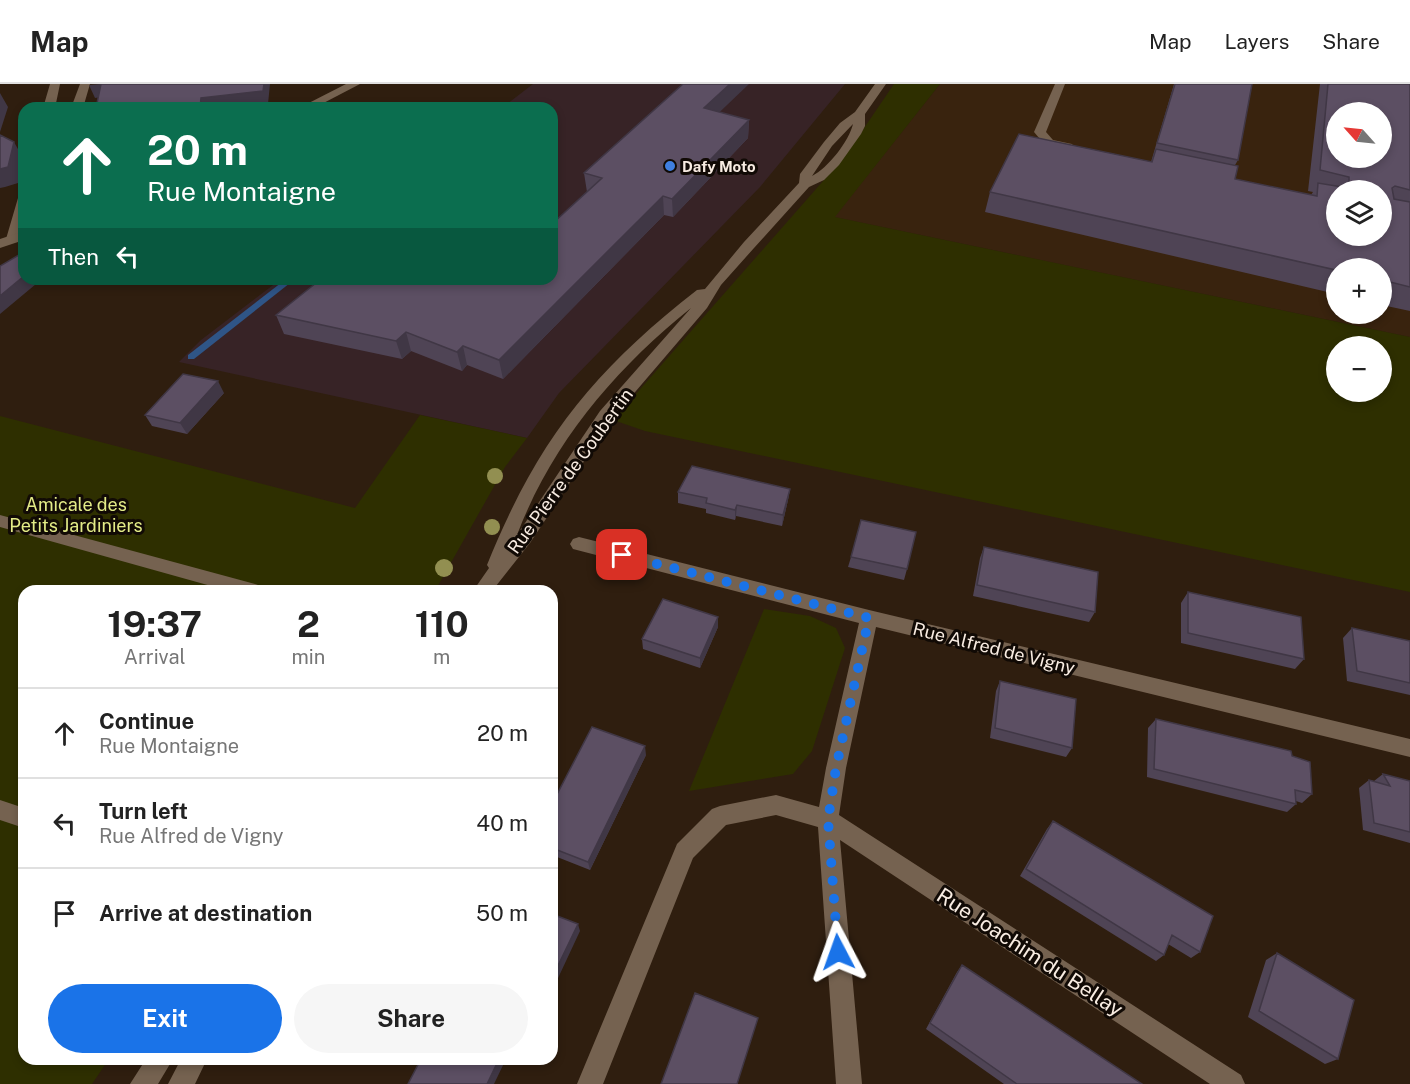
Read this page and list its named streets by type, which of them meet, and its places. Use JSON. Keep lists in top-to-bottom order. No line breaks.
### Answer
{"streets":{"street":["Rue Pierre de Coubertin","Rue Alfred de Vigny","Rue Joachim du Bellay"]},"parks":["Amicale des Petits Jardiniers"],"places":["Dafy Moto"],"north":"top left","page":{"header":"Map","nav":["Map","Layers","Share"],"map_buttons":["+","−"],"turn":["20 m","Rue Montaigne"],"then":"Then","eta":["19:37","Arrival","2","min","110","m"],"list":[{"name":"Continue","note":"Rue Montaigne","value":"20 m"},{"name":"Turn left","note":"Rue Alfred de Vigny","value":"40 m"},{"name":"Arrive at destination","value":"50 m"}],"buttons":["Exit","Share"]}}
